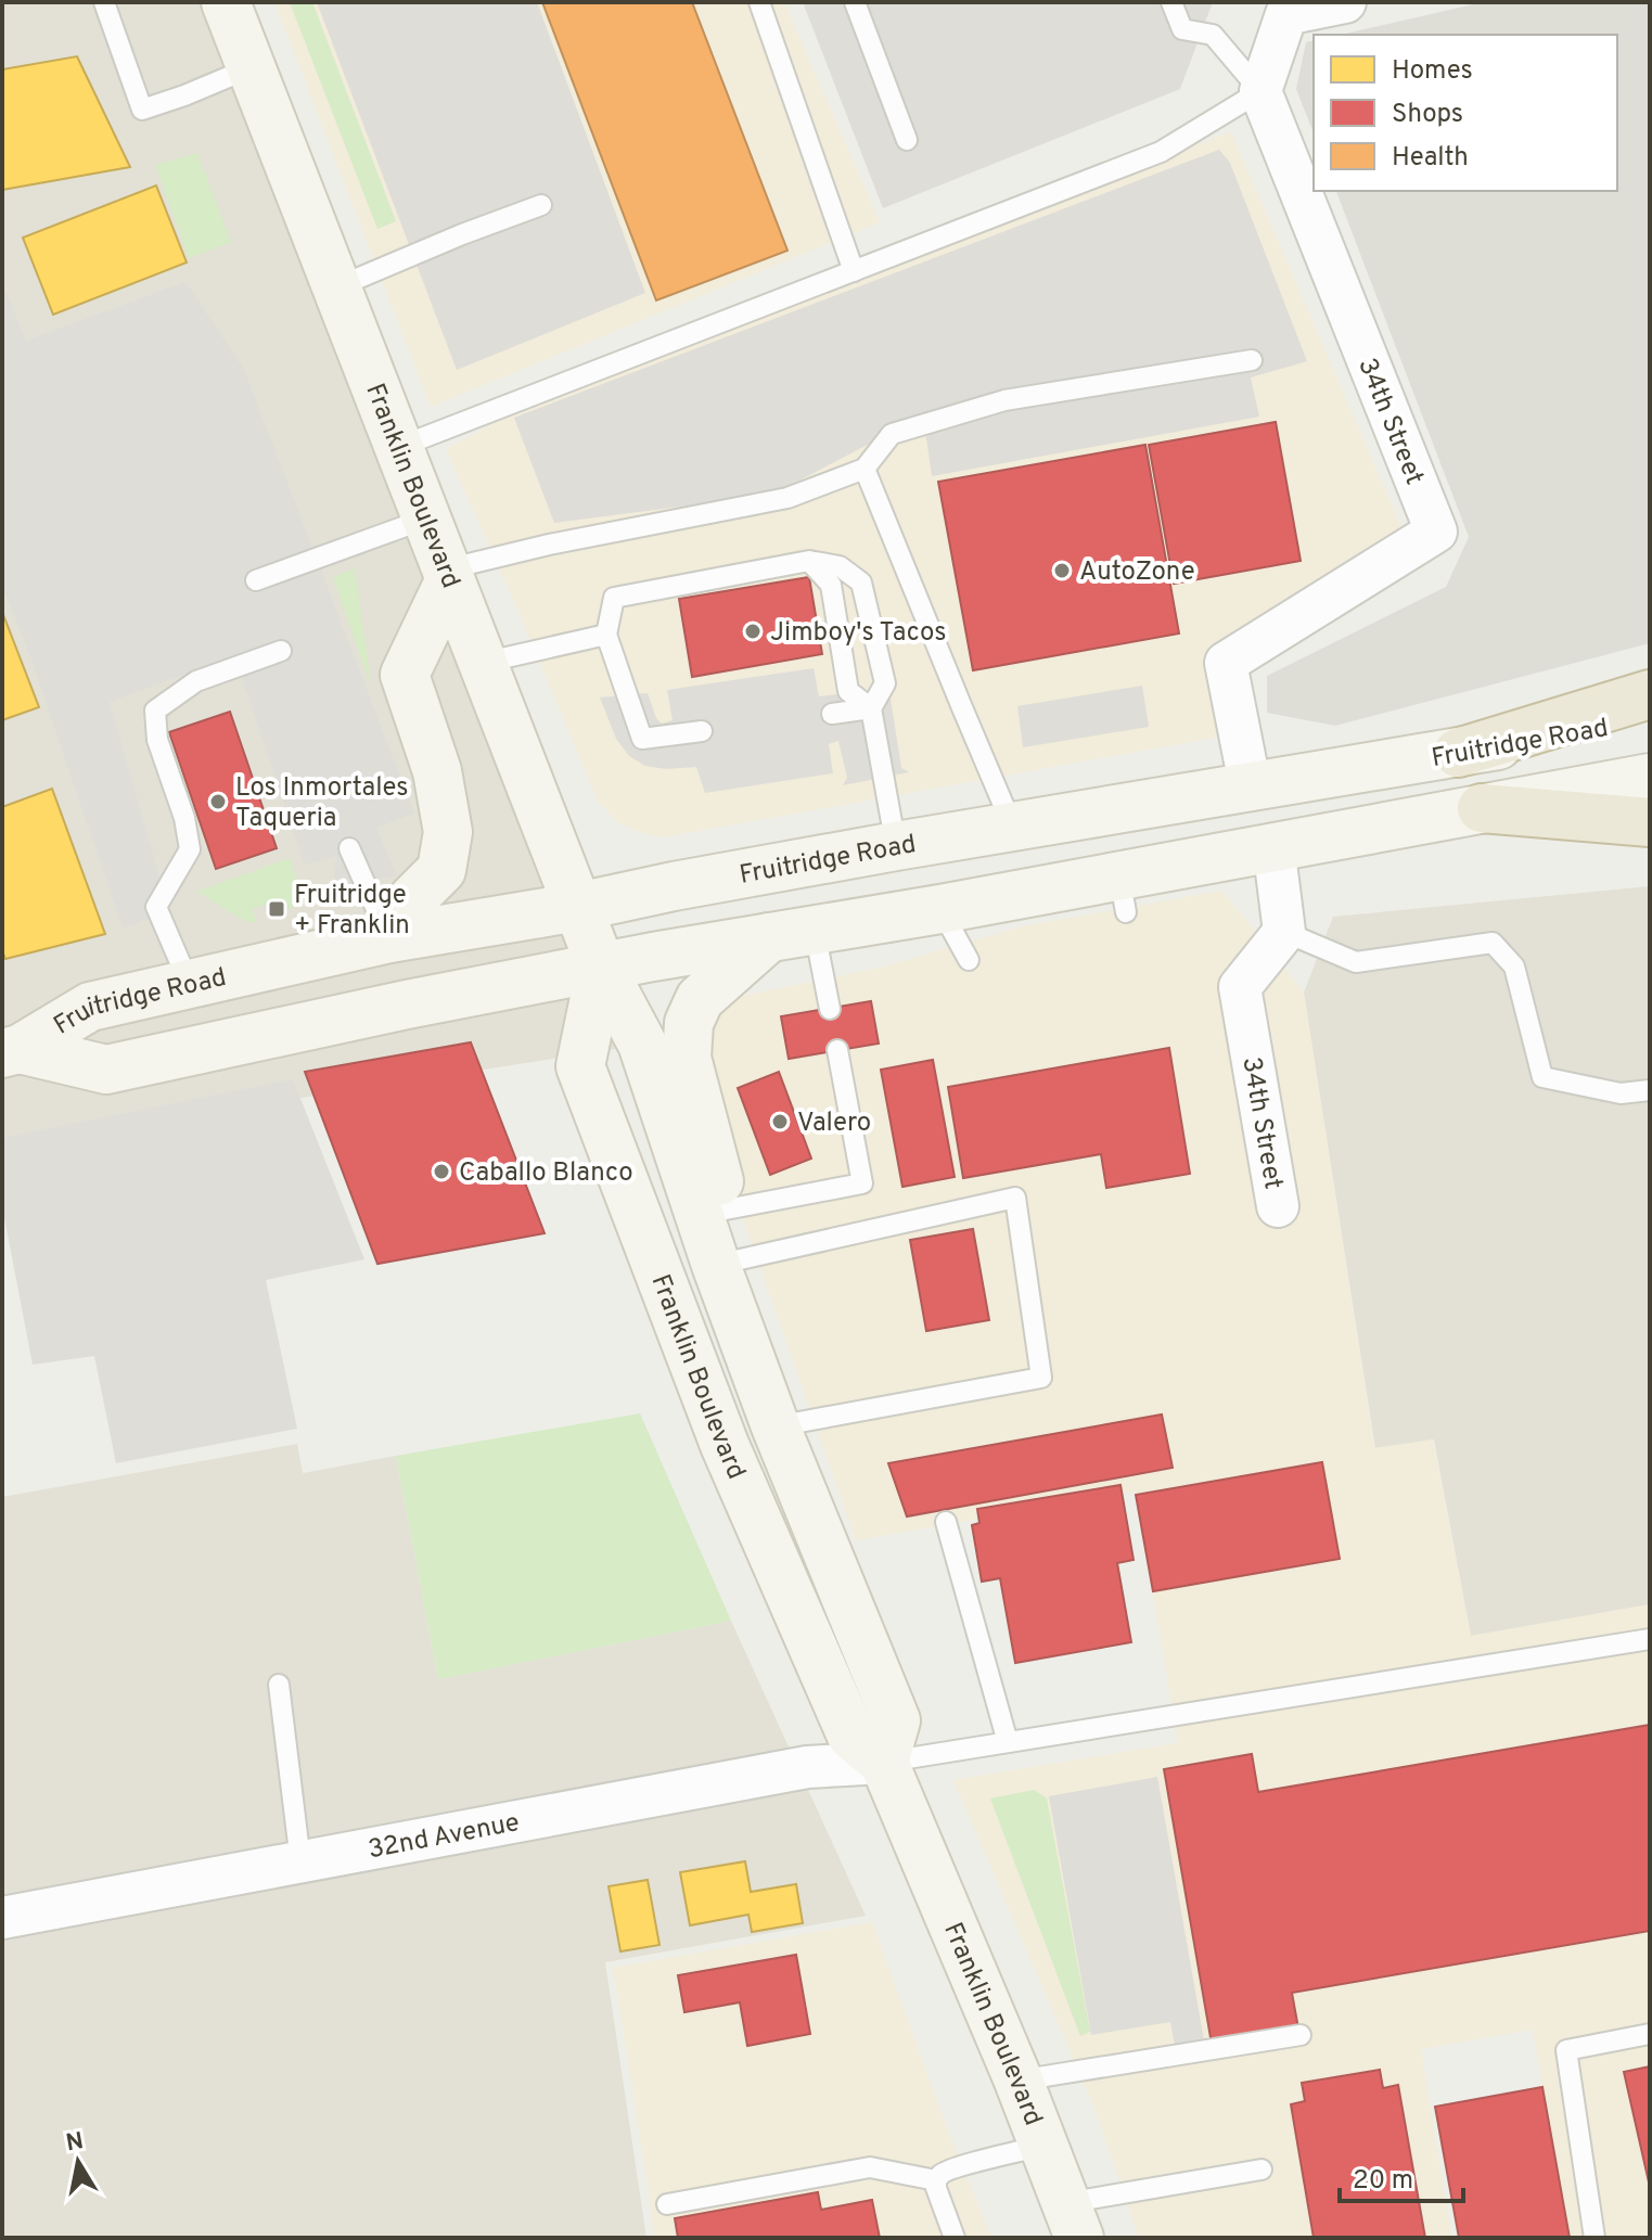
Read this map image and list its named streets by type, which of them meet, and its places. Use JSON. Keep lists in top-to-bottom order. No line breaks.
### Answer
{"streets":{"main road":["Franklin Boulevard","Fruitridge Road"],"street":["34th Street","32nd Avenue"]},"crossings":[["34th Street","Fruitridge Road"],["Franklin Boulevard","Fruitridge Road"],["Franklin Boulevard","32nd Avenue"]],"places":{"other":["AutoZone","Jimboy's Tacos","Los Inmortales Taqueria","Valero","Caballo Blanco"],"transit":["Fruitridge + Franklin"]},"legend":["Homes","Shops","Health"],"scale_bar":"20 m","north":"top"}
